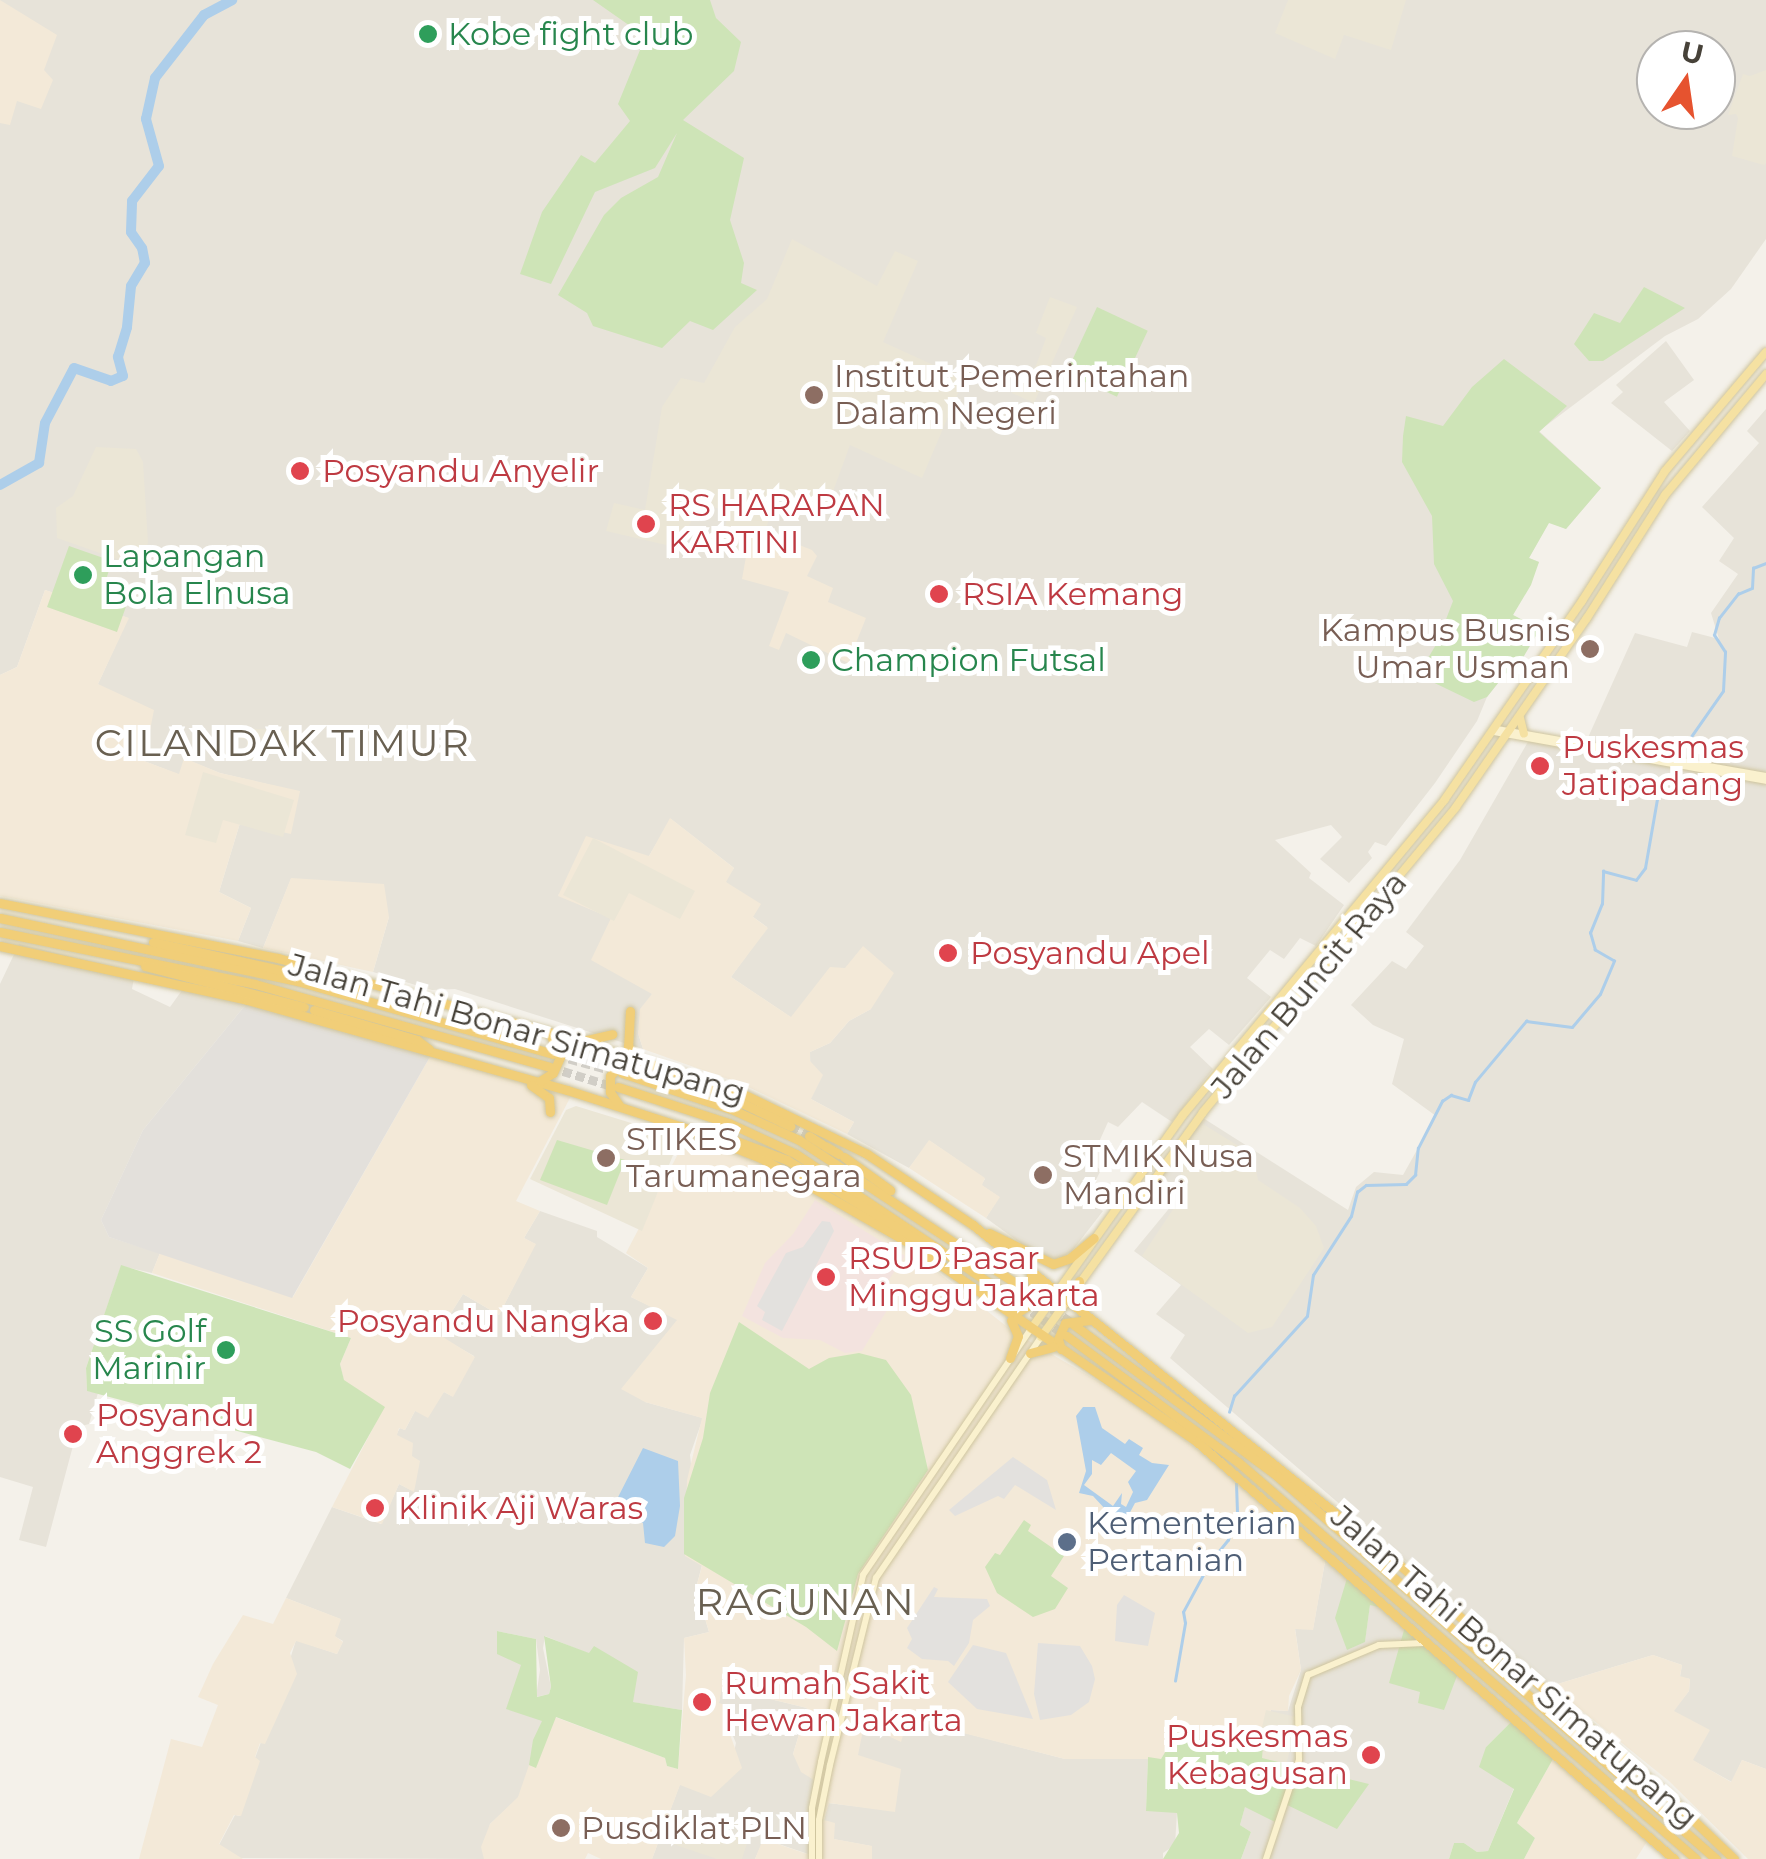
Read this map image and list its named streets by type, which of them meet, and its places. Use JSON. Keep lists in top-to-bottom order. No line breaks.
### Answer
{"streets":{"highway":["Jalan Tahi Bonar Simatupang"],"main road":["Jalan Buncit Raya"]},"crossings":[["Jalan Buncit Raya","Jalan Tahi Bonar Simatupang"]],"districts":["CILANDAK TIMUR","RAGUNAN"],"places":["Kobe fight club","Institut Pemerintahan Dalam Negeri","Posyandu Anyelir","RS HARAPAN KARTINI","Lapangan Bola Elnusa","RSIA Kemang","Kampus Busnis Umar Usman","Champion Futsal","Puskesmas Jatipadang","Posyandu Apel","STIKES Tarumanegara","STMIK Nusa Mandiri","RSUD Pasar Minggu Jakarta","Posyandu Nangka","SS Golf Marinir","Posyandu Anggrek 2","Klinik Aji Waras","Kementerian Pertanian","Rumah Sakit Hewan Jakarta","Puskesmas Kebagusan","Pusdiklat PLN"],"north":"top"}
